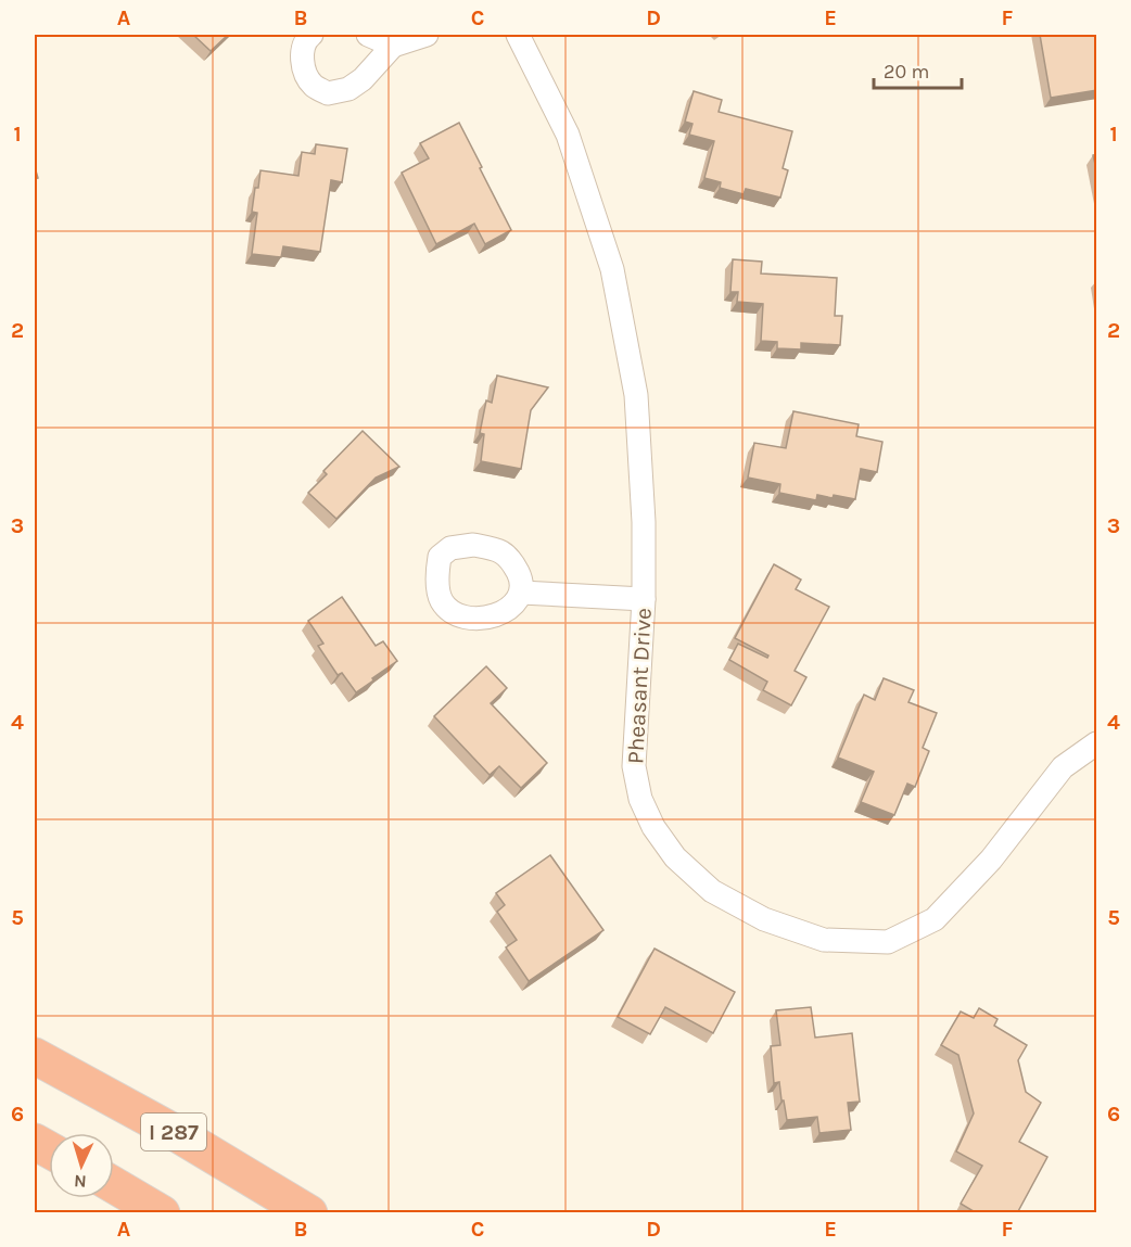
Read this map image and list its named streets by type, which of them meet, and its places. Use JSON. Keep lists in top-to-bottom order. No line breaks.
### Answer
{"streets":{"highway":["I 287"],"street":["Pheasant Drive"]},"scale_bar":"20 m","north":"bottom","grid":{"columns":["A","B","C","D","E","F"],"rows":["1","2","3","4","5","6"]}}
